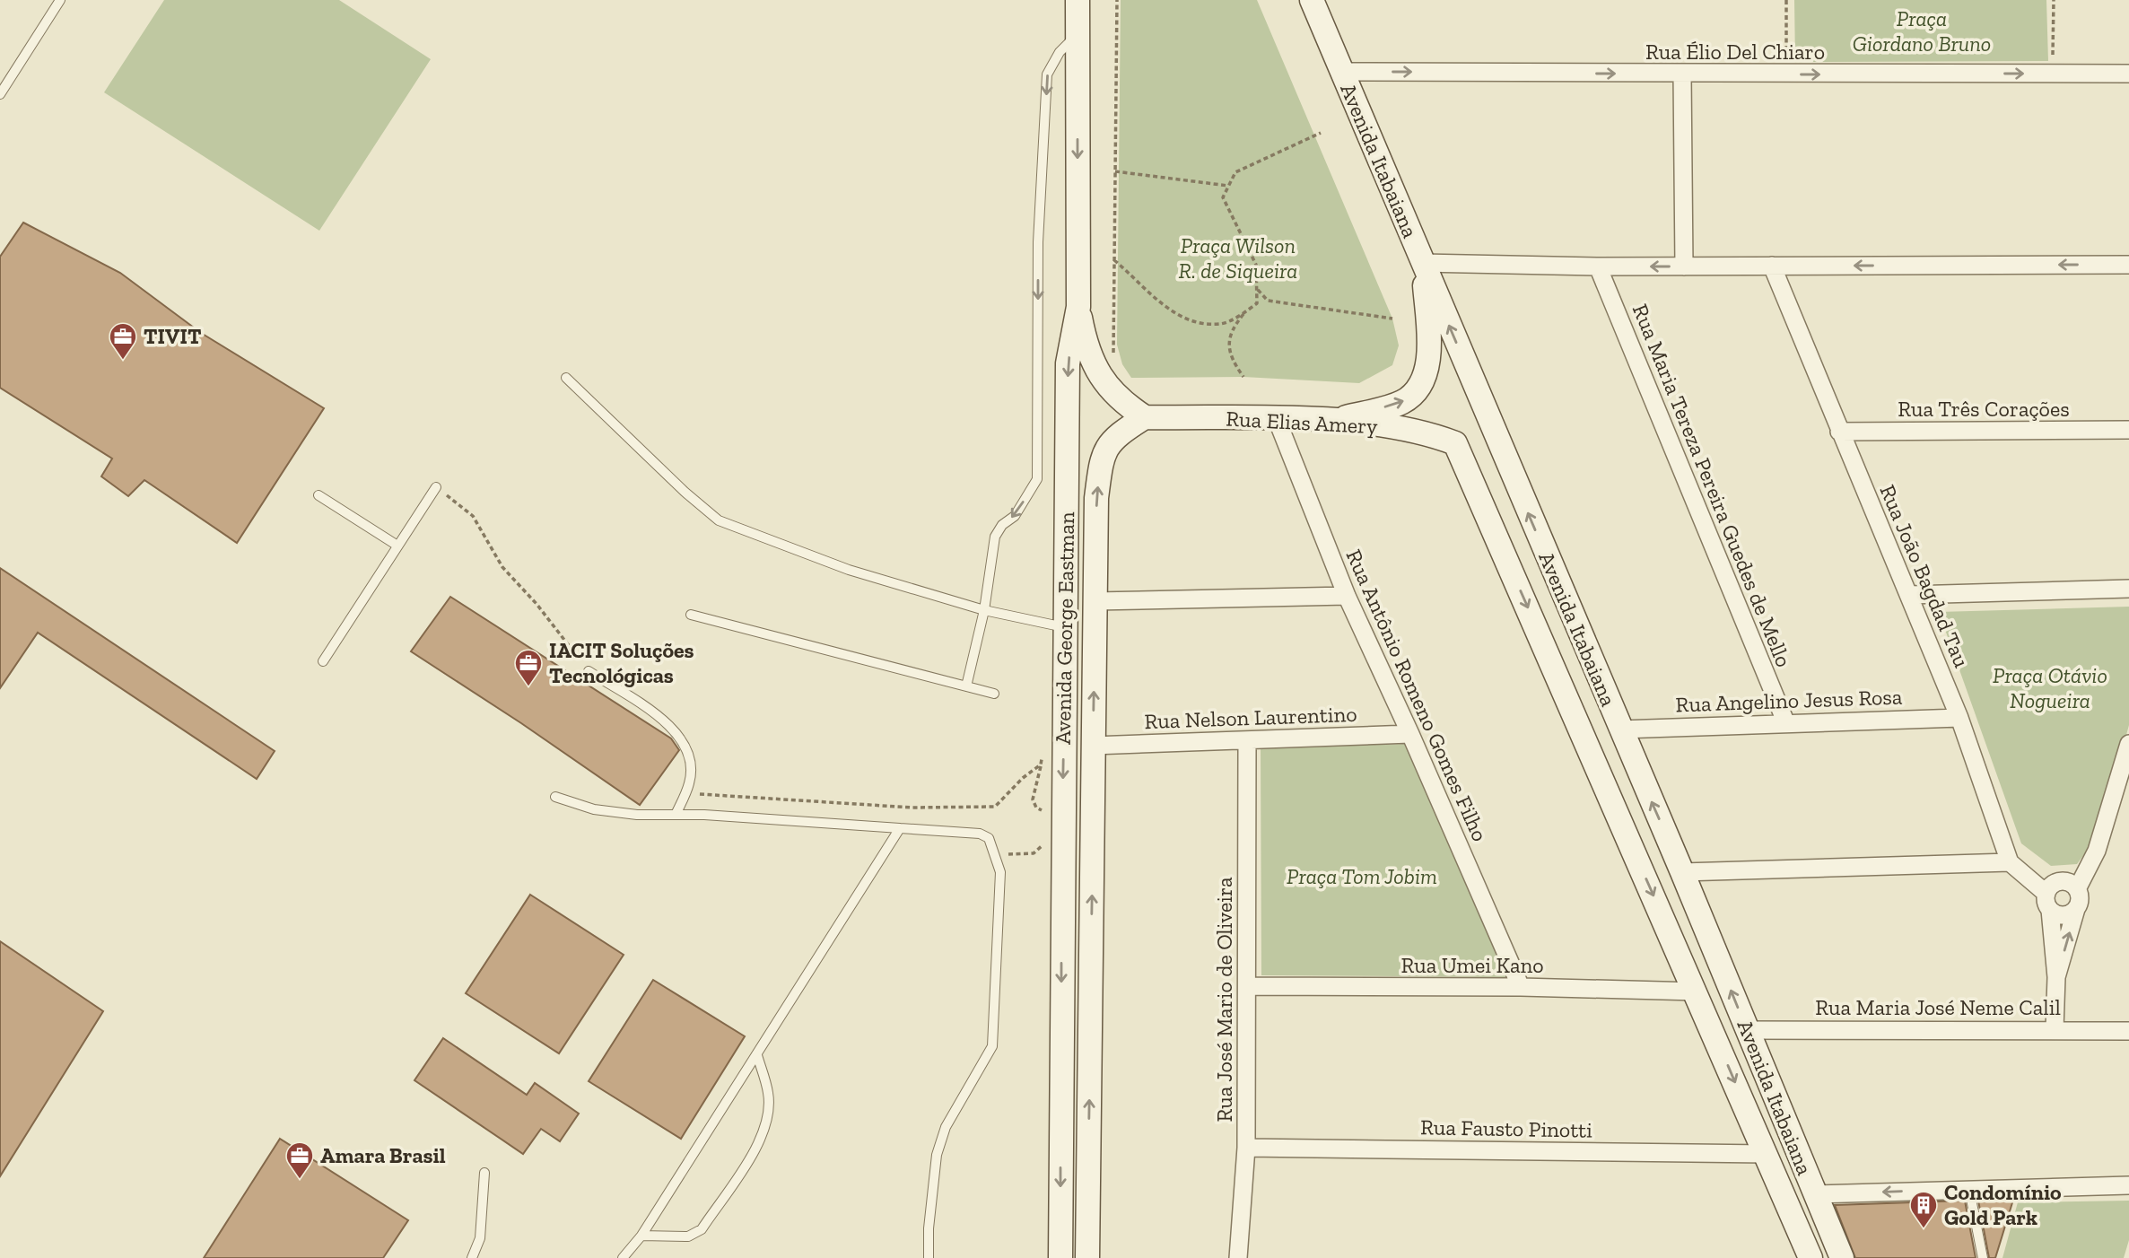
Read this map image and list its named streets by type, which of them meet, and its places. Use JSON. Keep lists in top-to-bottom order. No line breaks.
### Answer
{"streets":{"main road":["Avenida Itabaiana","Rua Elias Amery","Avenida George Eastman"],"street":["Rua Élio Del Chiaro","Rua Três Corações","Rua Maria Tereza Pereira Guedes de Mello","Rua João Bagdad Tau","Rua Antônio Romeno Gomes Filho","Rua Angelino Jesus Rosa","Rua Nelson Laurentino","Rua Umei Kano","Rua José Mario de Oliveira","Rua Maria José Neme Calil","Rua Fausto Pinotti"]},"crossings":[["Rua Élio Del Chiaro","Avenida Itabaiana"],["Avenida Itabaiana","Rua Elias Amery"],["Avenida Itabaiana","Rua Angelino Jesus Rosa"],["Avenida Itabaiana","Rua Umei Kano"],["Avenida Itabaiana","Rua Maria José Neme Calil"],["Avenida Itabaiana","Rua Fausto Pinotti"],["Rua Três Corações","Rua João Bagdad Tau"],["Rua Elias Amery","Avenida George Eastman"],["Rua Elias Amery","Rua Antônio Romeno Gomes Filho"],["Rua Maria Tereza Pereira Guedes de Mello","Rua Angelino Jesus Rosa"],["Rua João Bagdad Tau","Rua Angelino Jesus Rosa"],["Avenida George Eastman","Rua Nelson Laurentino"],["Rua Antônio Romeno Gomes Filho","Rua Nelson Laurentino"],["Rua Antônio Romeno Gomes Filho","Rua Umei Kano"],["Rua Nelson Laurentino","Rua José Mario de Oliveira"],["Rua Umei Kano","Rua José Mario de Oliveira"],["Rua José Mario de Oliveira","Rua Fausto Pinotti"]],"one_way":["Rua Élio Del Chiaro"],"parks":["Praça Giordano Bruno","Praça Wilson R. de Siqueira","Praça Otávio Nogueira","Praça Tom Jobim"],"places":{"office":["TIVIT","IACIT Soluções Tecnológicas","Amara Brasil"],"building":["Condomínio Gold Park"]}}
